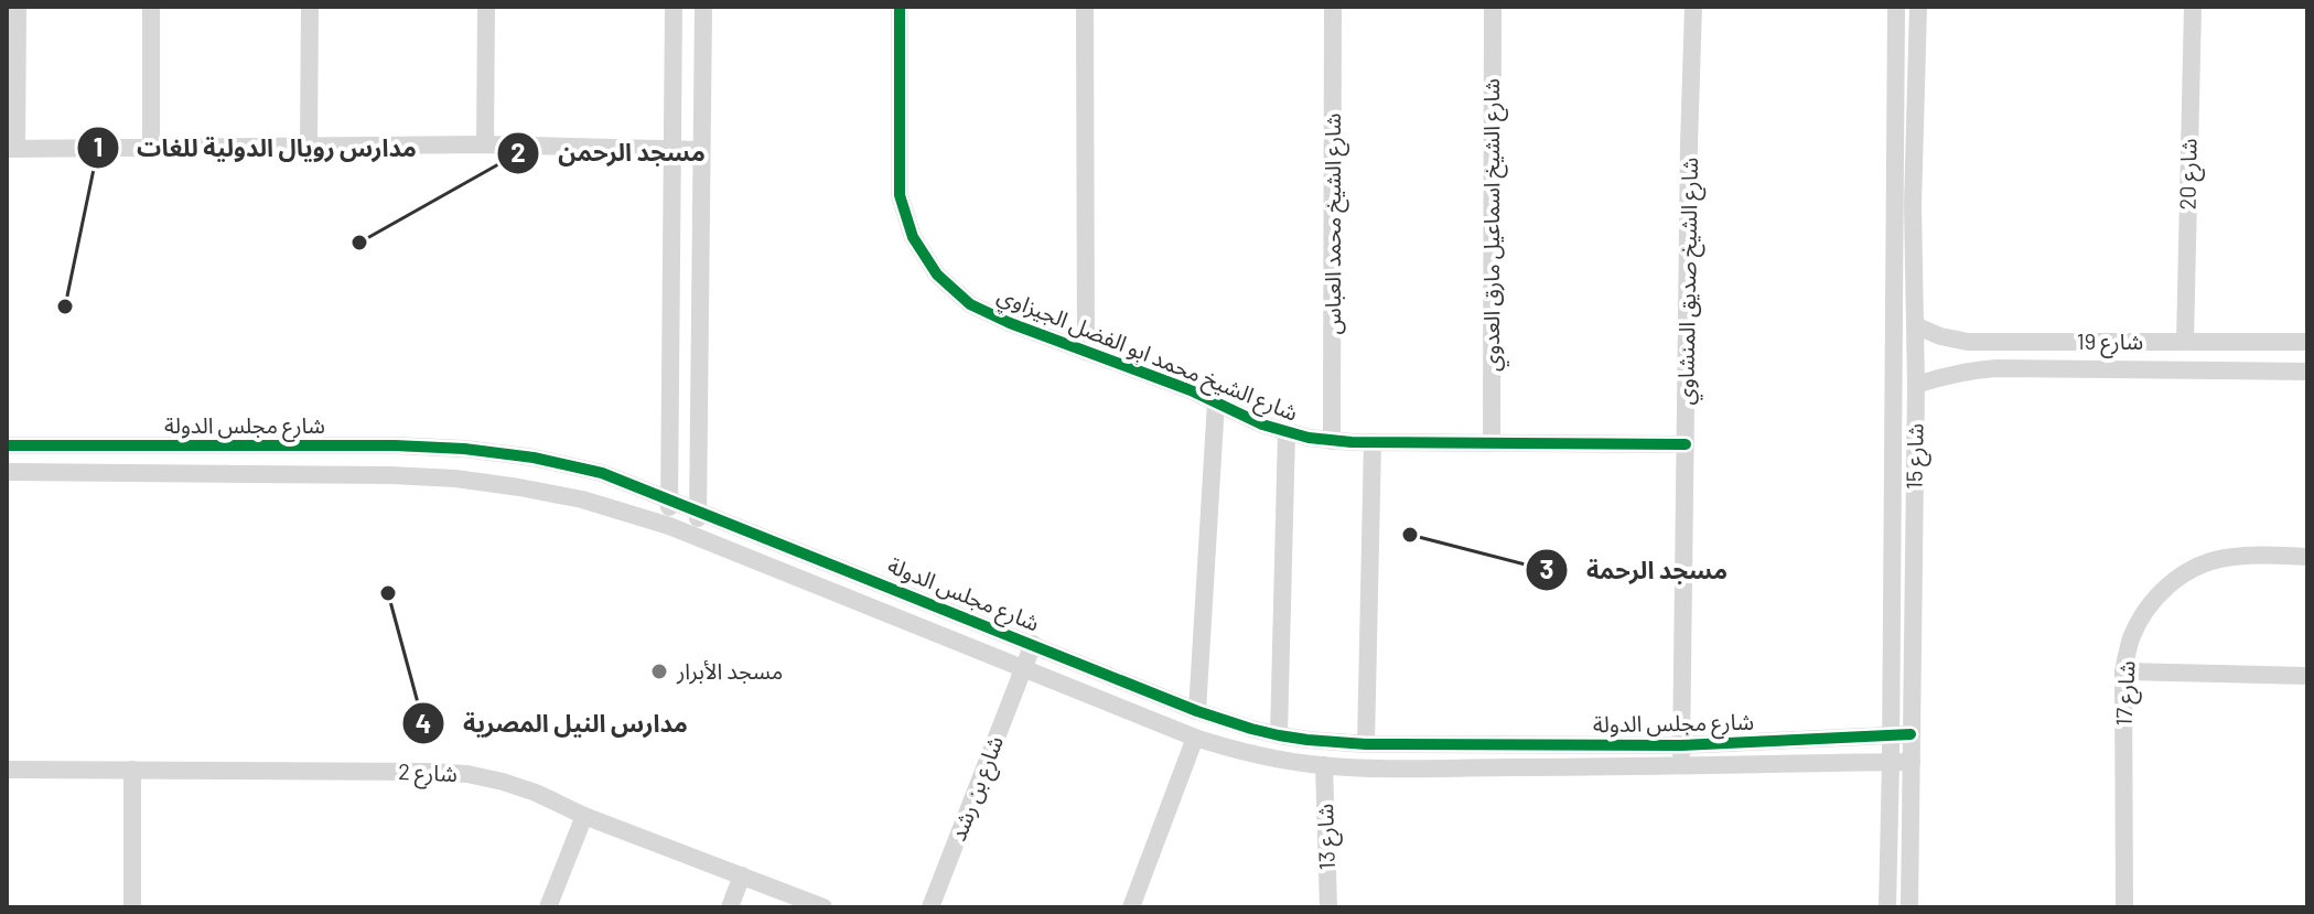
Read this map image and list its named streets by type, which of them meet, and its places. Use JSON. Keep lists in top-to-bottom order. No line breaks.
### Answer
{"streets":{"street":["شارع 20","شارع الشيخ محمد العباس","شارع الشيخ اسماعيل مارق العدوي","شارع الشيخ صديق المنشاوي","شارع 19","شارع الشيخ محمد ابو الفضل الجيزاوي","شارع مجلس الدولة","شارع 15","شارع 17","شارع 2","شارع بن رشد","شارع 13"]},"crossings":[["شارع 20","شارع 19"],["شارع الشيخ محمد العباس","شارع الشيخ محمد ابو الفضل الجيزاوي"],["شارع الشيخ اسماعيل مارق العدوي","شارع الشيخ محمد ابو الفضل الجيزاوي"],["شارع الشيخ صديق المنشاوي","شارع الشيخ محمد ابو الفضل الجيزاوي"],["شارع الشيخ صديق المنشاوي","شارع مجلس الدولة"],["شارع 19","شارع 15"],["شارع مجلس الدولة","شارع 15"],["شارع مجلس الدولة","شارع بن رشد"],["شارع مجلس الدولة","شارع 13"]],"places":["مسجد الرحمن","مدارس رويال الدولية للغات","مسجد الرحمة","مدارس النيل المصرية","مسجد الأبرار"]}
